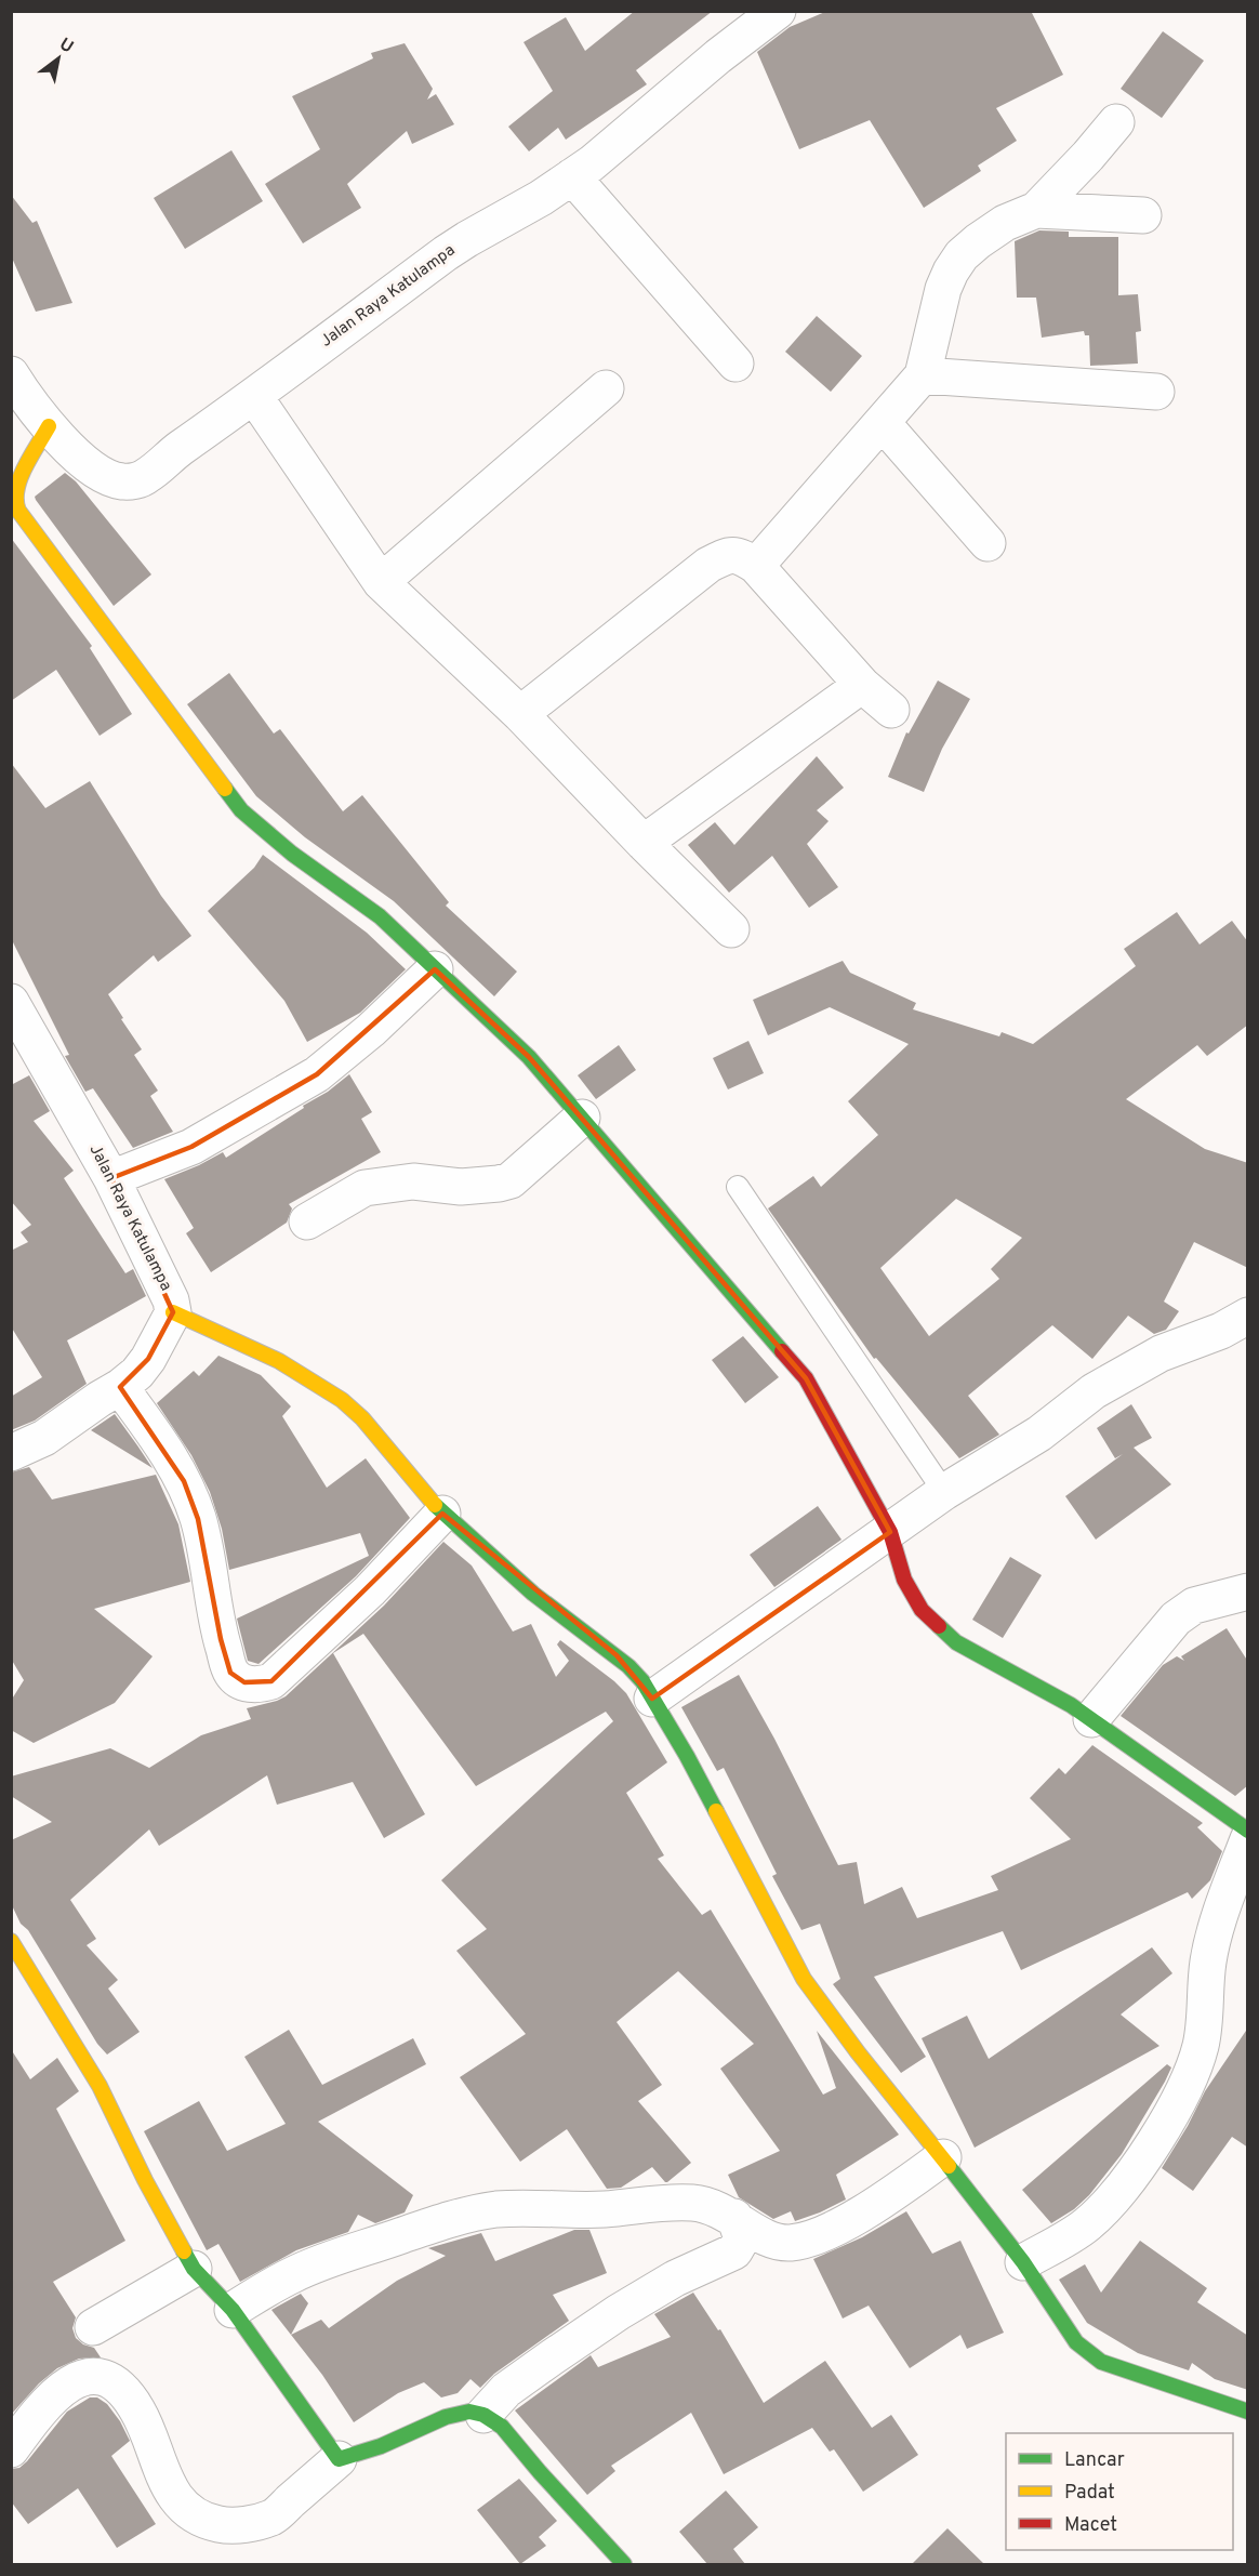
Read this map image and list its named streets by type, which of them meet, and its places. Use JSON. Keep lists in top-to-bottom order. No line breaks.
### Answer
{"streets":{"street":["Jalan Raya Katulampa"]},"legend":["Lancar","Padat","Macet"],"north":"top right"}
